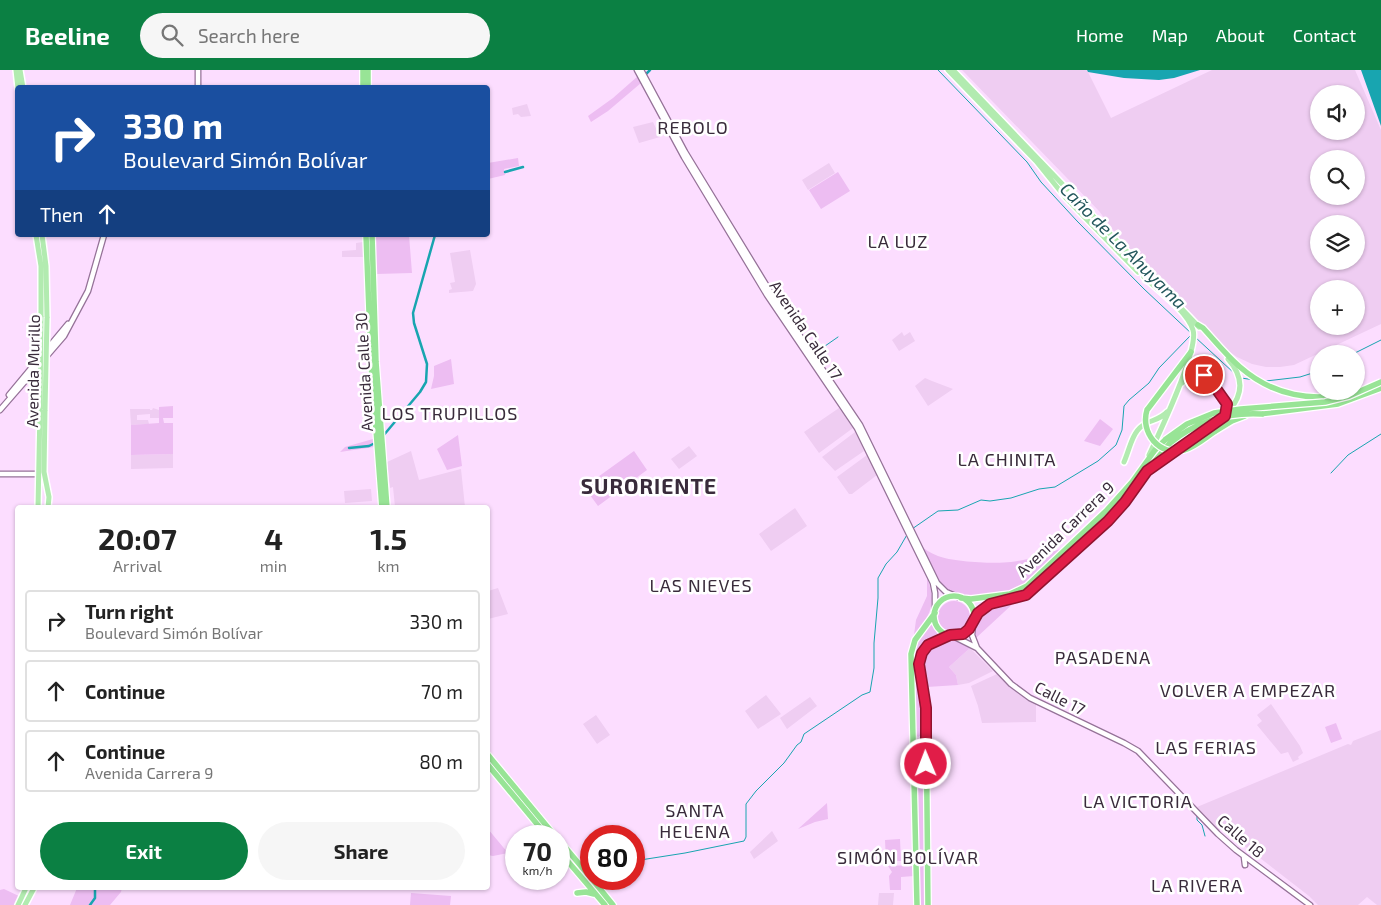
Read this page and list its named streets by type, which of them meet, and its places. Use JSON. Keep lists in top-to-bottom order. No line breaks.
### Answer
{"streets":{"highway":["Avenida Calle 30","Avenida Carrera 9"],"main road":["Avenida Calle 17","Avenida Murillo","Calle 17","Calle 18"]},"crossings":[["Avenida Calle 17","Avenida Carrera 9"],["Avenida Calle 17","Calle 17"],["Avenida Carrera 9","Calle 17"],["Calle 17","Calle 18"]],"districts":["REBOLO","LA LUZ","LOS TRUPILLOS","LA CHINITA","SURORIENTE","LAS NIEVES","PASADENA","VOLVER A EMPEZAR","LAS FERIAS","LA VICTORIA","SANTA HELENA","SIMÓN BOLÍVAR","LA RIVERA"],"water":["Caño de La Ahuyama"],"page":{"header":"Beeline","search":"Search here","nav":["Home","Map","About","Contact"],"map_buttons":["+","−"],"turn":["330 m","Boulevard Simón Bolívar"],"then":"Then","eta":["20:07","Arrival","4","min","1.5","km"],"list":[{"name":"Turn right","note":"Boulevard Simón Bolívar","value":"330 m"},{"name":"Continue","value":"70 m"},{"name":"Continue","note":"Avenida Carrera 9","value":"80 m"}],"buttons":["Exit","Share"],"speed":"70 km/h","limit":"80"}}
